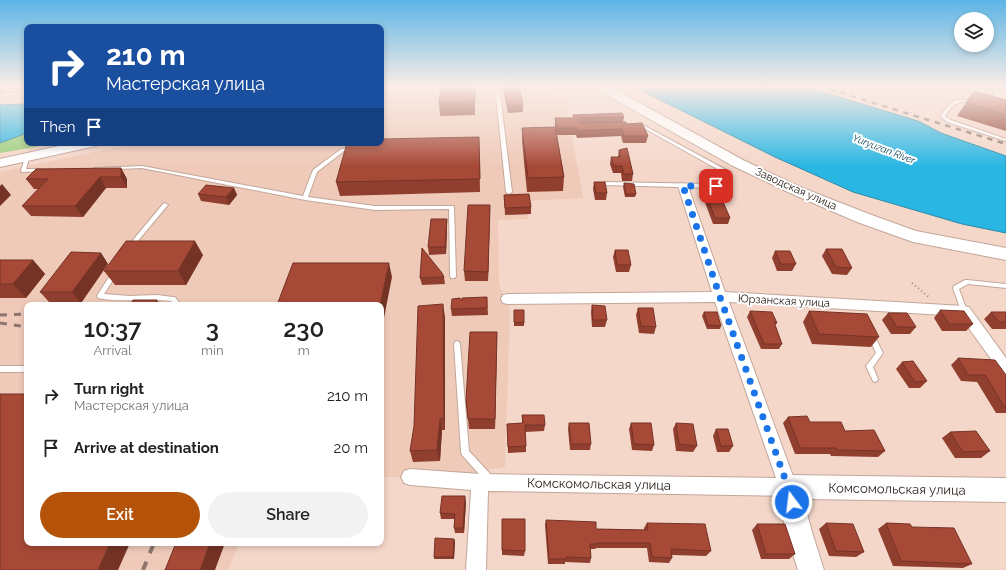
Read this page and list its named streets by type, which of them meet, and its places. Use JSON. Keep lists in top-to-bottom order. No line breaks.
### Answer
{"streets":{"street":["Заводская улица","Юрзанская улица","Комскомольская улица","Комсомольская улица"]},"crossings":[["Комскомольская улица","Комсомольская улица"]],"water":["Yuryuzan River"],"page":{"turn":["210 m","Мастерская улица"],"then":"Then","eta":["10:37","Arrival","3","min","230","m"],"list":[{"name":"Turn right","note":"Мастерская улица","value":"210 m"},{"name":"Arrive at destination","value":"20 m"}],"buttons":["Exit","Share"]}}
